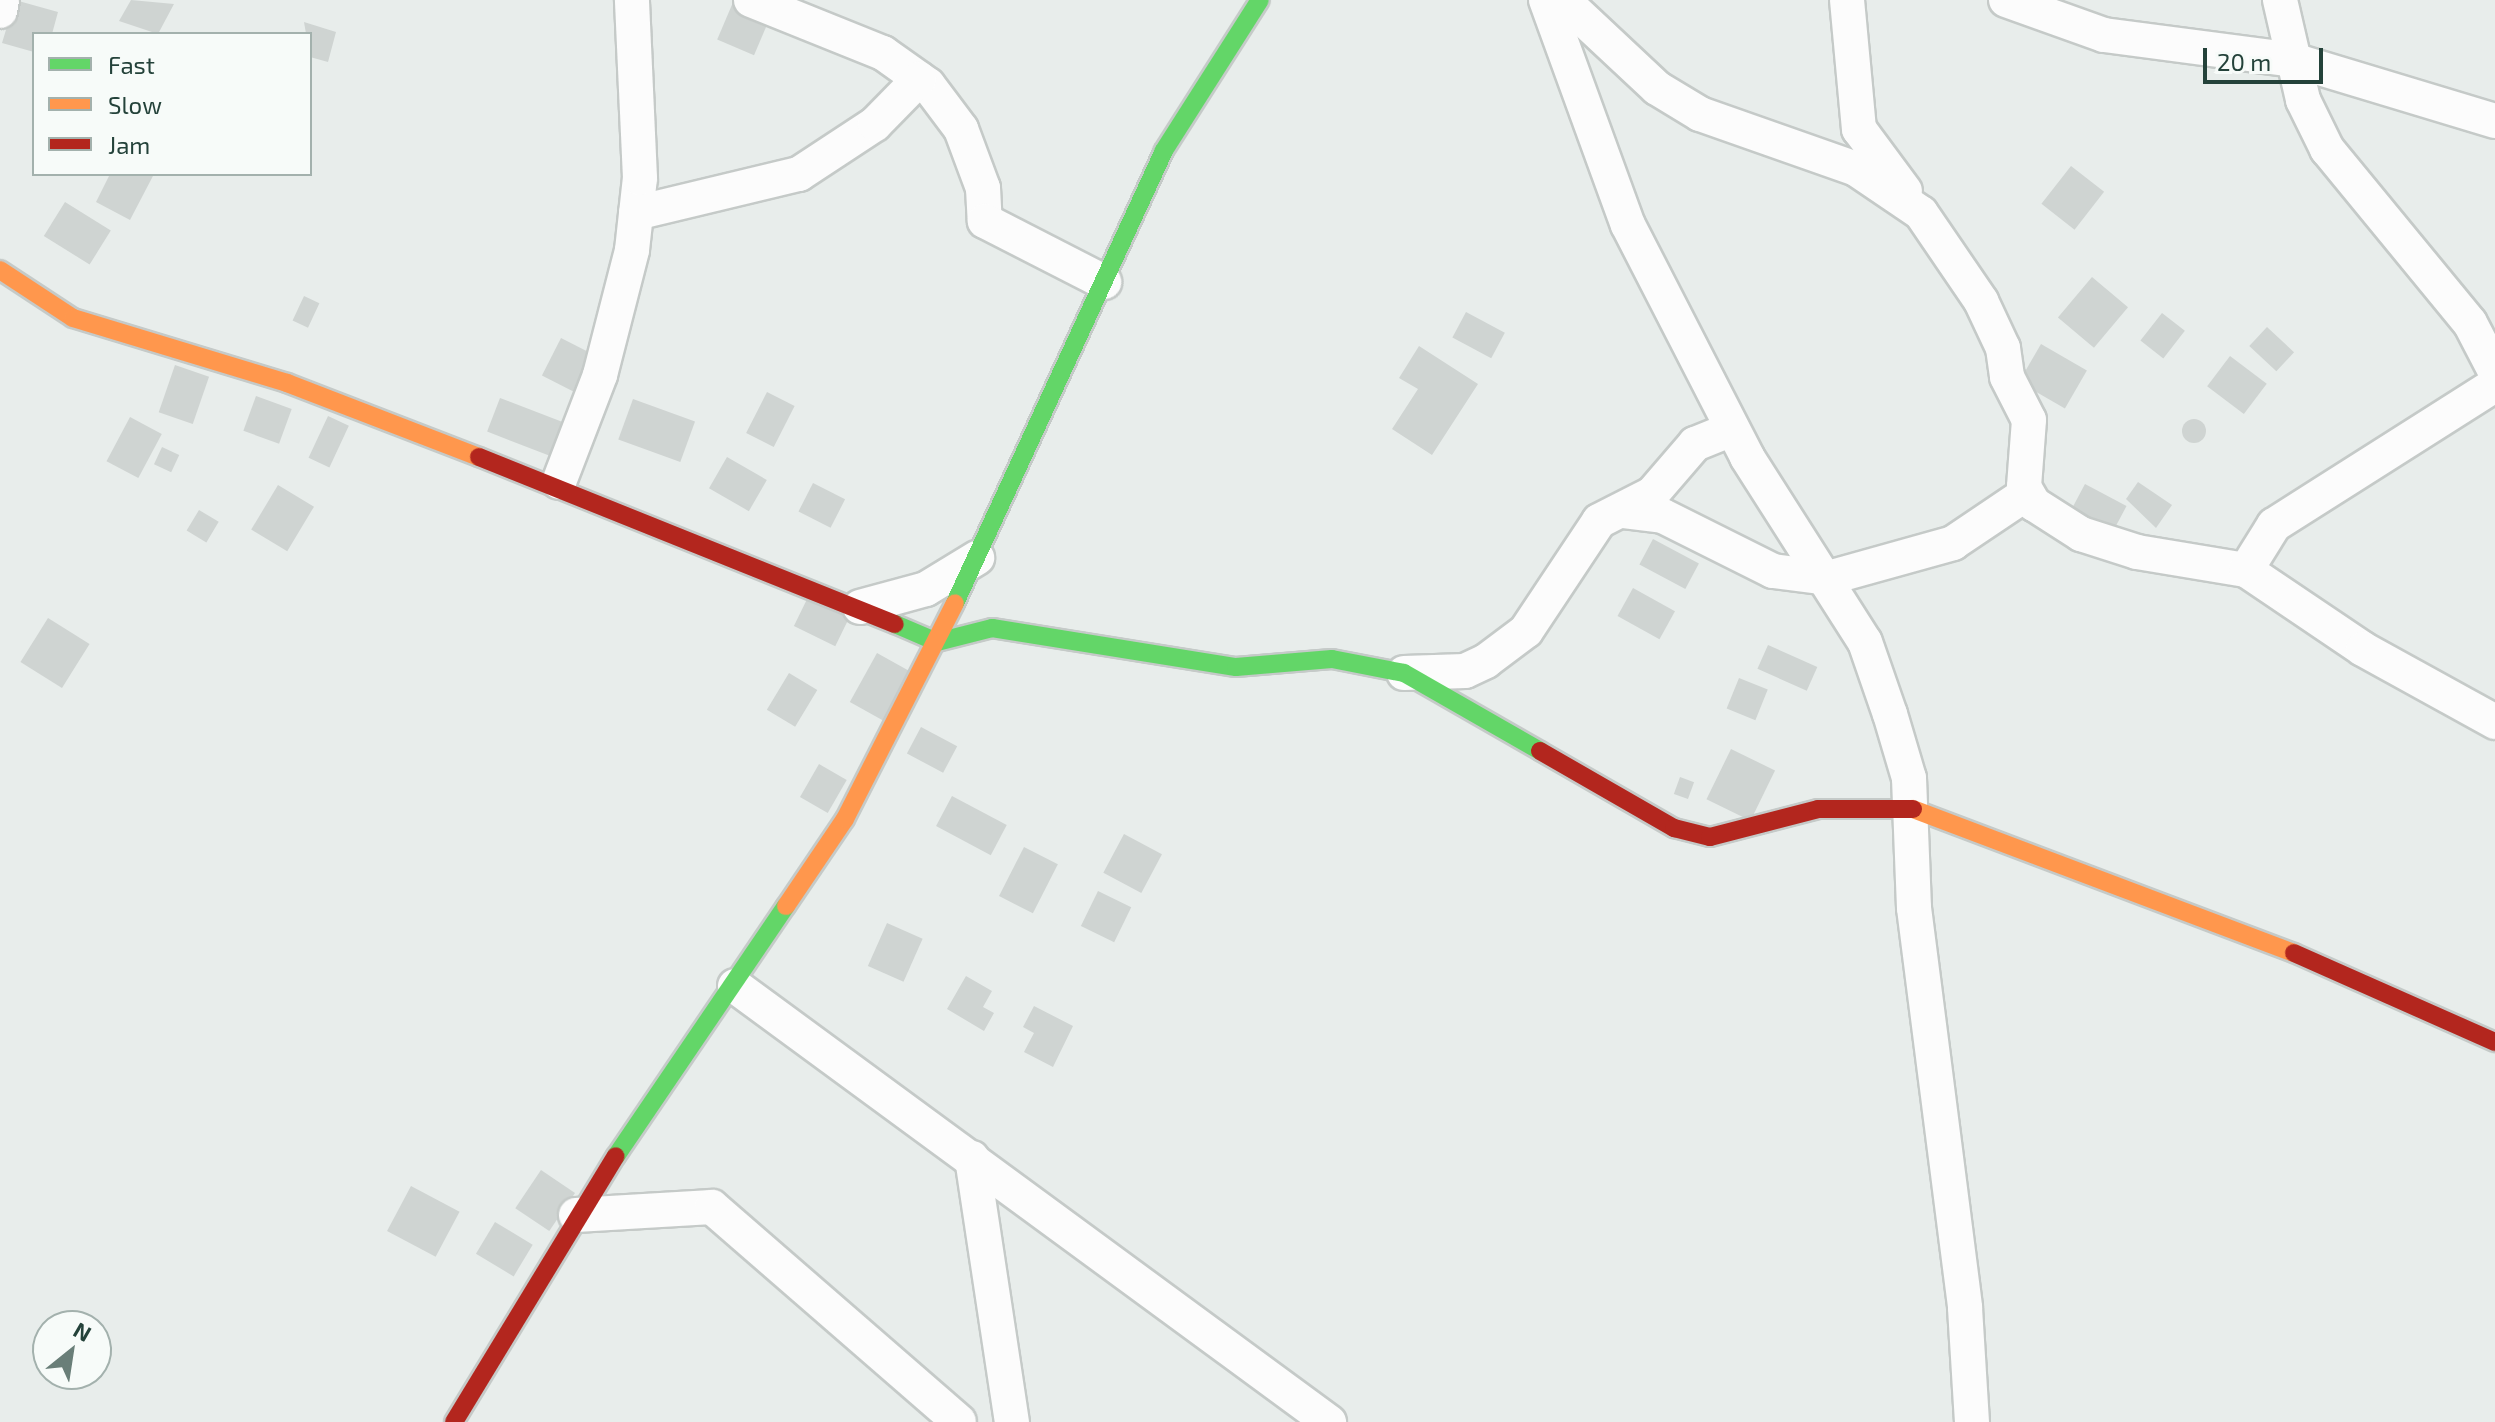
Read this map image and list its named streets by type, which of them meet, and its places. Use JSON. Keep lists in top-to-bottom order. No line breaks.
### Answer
{"legend":["Fast","Slow","Jam"],"scale_bar":"20 m","north":"top right"}
